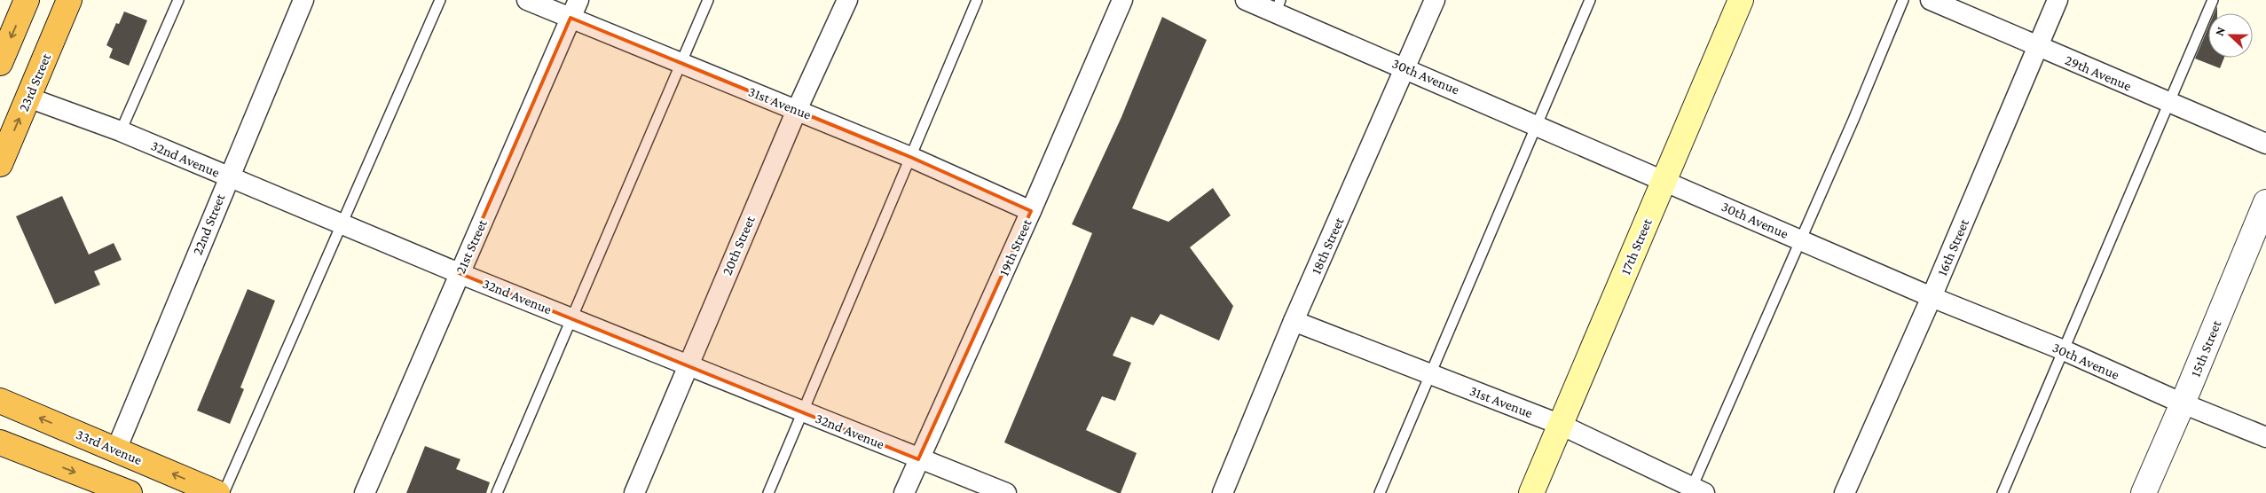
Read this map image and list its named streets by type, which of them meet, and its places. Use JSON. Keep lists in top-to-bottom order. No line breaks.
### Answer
{"streets":{"highway":["23rd Street","33rd Avenue"],"main road":["17th Street"],"street":["29th Avenue","30th Avenue","31st Avenue","32nd Avenue","22nd Street","20th Street","18th Street","21st Street","19th Street","16th Street","15th Street"]},"crossings":[["29th Avenue","16th Street"],["30th Avenue","18th Street"],["30th Avenue","17th Street"],["30th Avenue","16th Street"],["30th Avenue","15th Street"],["23rd Street","32nd Avenue"],["31st Avenue","20th Street"],["31st Avenue","18th Street"],["31st Avenue","21st Street"],["31st Avenue","17th Street"],["31st Avenue","19th Street"],["32nd Avenue","22nd Street"],["32nd Avenue","20th Street"],["32nd Avenue","21st Street"],["32nd Avenue","19th Street"],["22nd Street","33rd Avenue"]],"one_way":["23rd Street"],"north":"left"}
